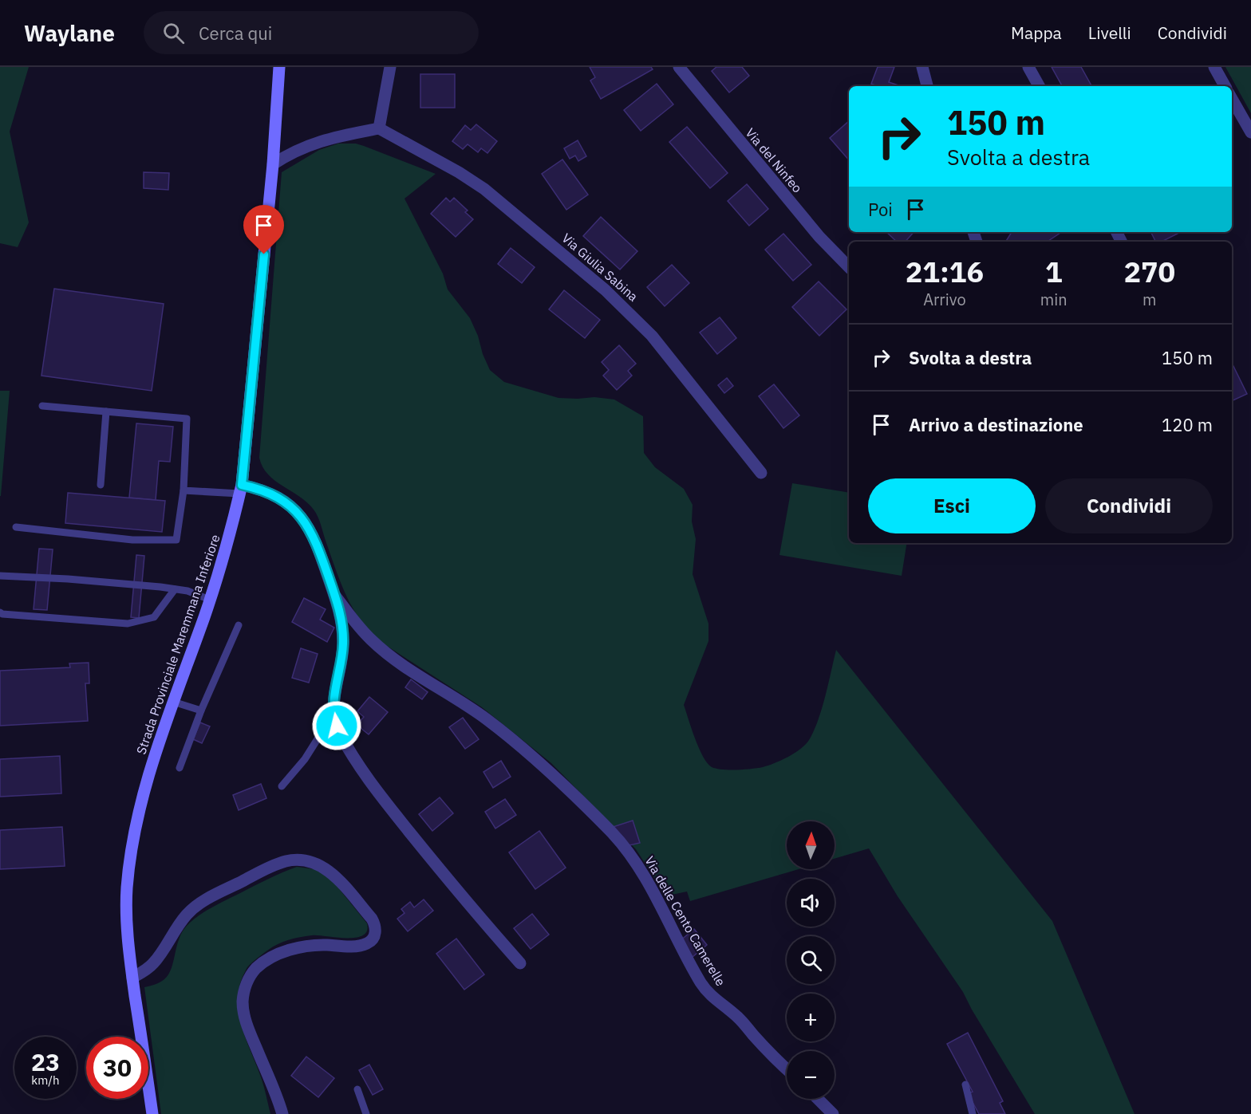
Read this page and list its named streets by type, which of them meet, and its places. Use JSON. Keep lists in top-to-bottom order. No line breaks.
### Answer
{"streets":{"main road":["Strada Provinciale Maremmana Inferiore"],"street":["Via del Ninfeo","Via Giulia Sabina","Via delle Cento Camerelle"]},"crossings":[["Strada Provinciale Maremmana Inferiore","Via delle Cento Camerelle"]],"north":"top","page":{"header":"Waylane","search":"Cerca qui","nav":["Mappa","Livelli","Condividi"],"turn":["150 m","Svolta a destra"],"then":"Poi","eta":["21:16","Arrivo","1","min","270","m"],"list":[{"name":"Svolta a destra","value":"150 m"},{"name":"Arrivo a destinazione","value":"120 m"}],"buttons":["Esci","Condividi"],"map_buttons":["+","−"],"speed":"23 km/h","limit":"30"}}
